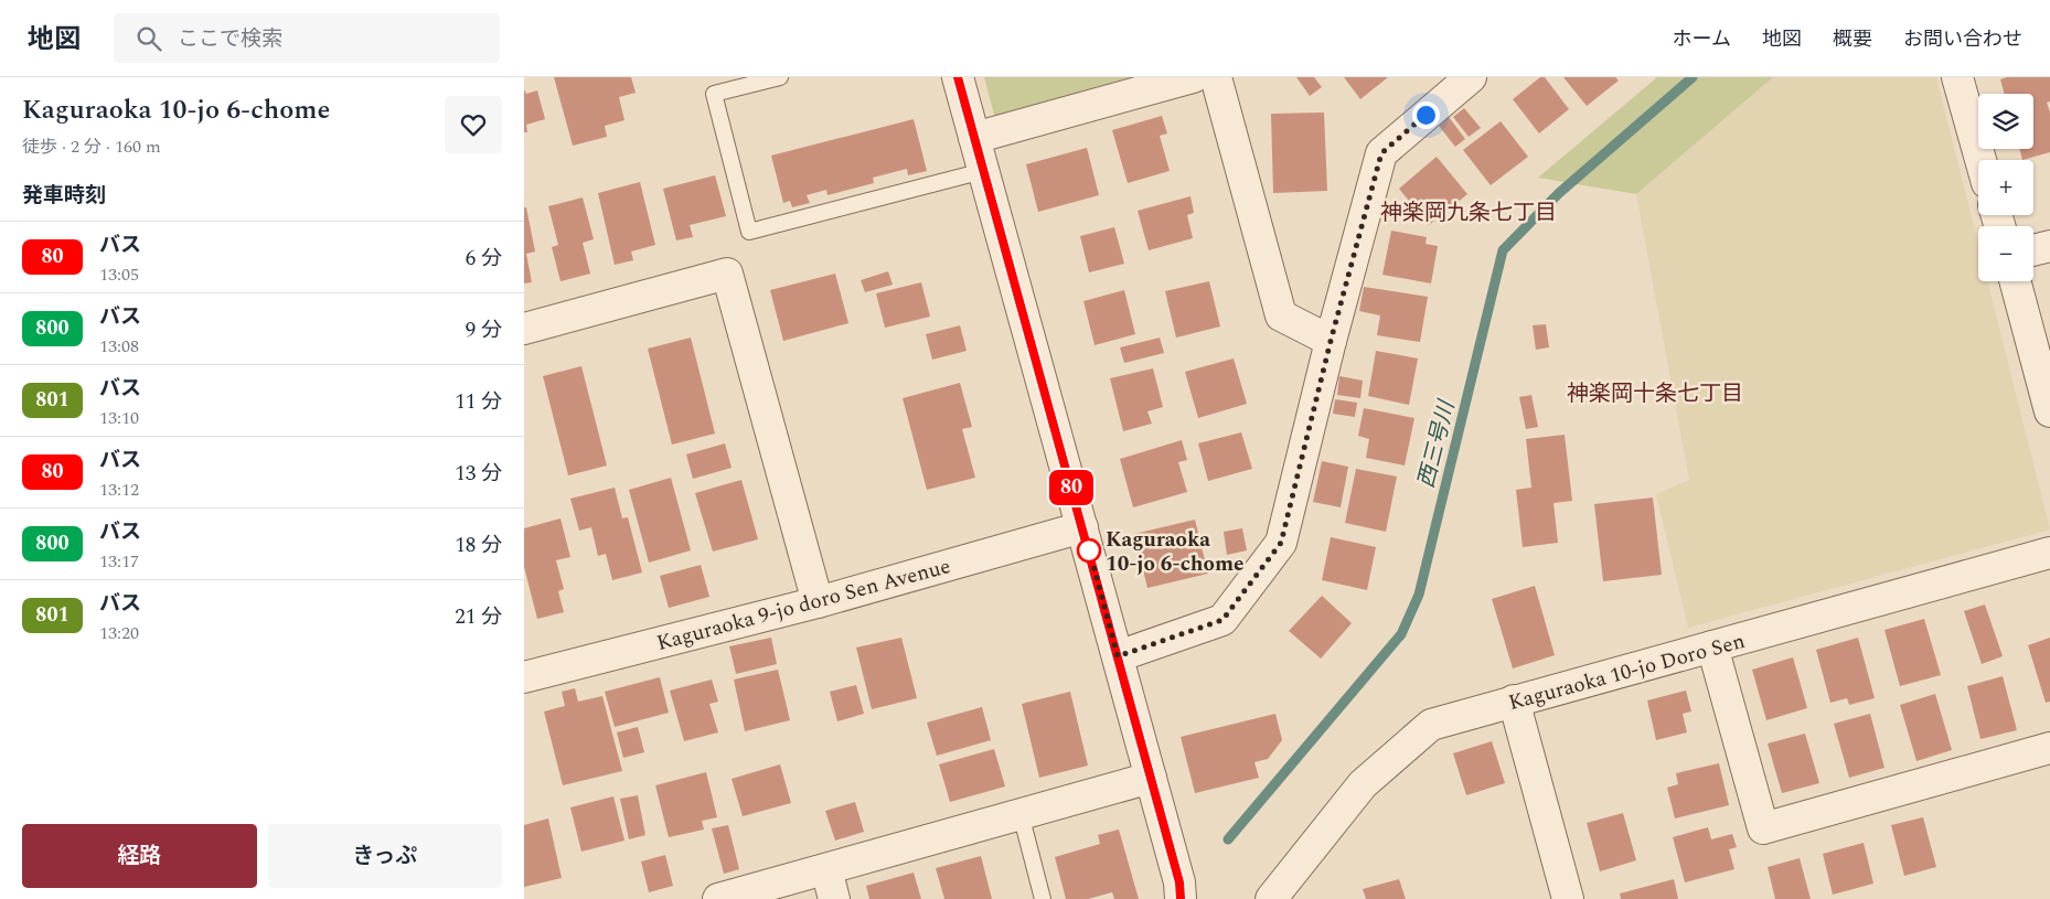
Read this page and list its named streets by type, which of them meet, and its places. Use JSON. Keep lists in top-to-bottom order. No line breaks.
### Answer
{"streets":{"street":["Kaguraoka 9-jo doro Sen Avenue","Kaguraoka 10-jo Doro Sen"]},"districts":["神楽岡九条七丁目","神楽岡十条七丁目"],"water":["西三号川"],"places":["Kaguraoka 10-jo 6-chome"],"lines":["bus line 80"],"page":{"header":"地図","search":"ここで検索","nav":["ホーム","地図","概要","お問い合わせ"],"heading":[["Kaguraoka 10-jo 6-chome","徒歩 · 2 分 · 160 m"],"発車時刻"],"on_map":"80","map_buttons":["+","−"],"list":[{"mark":"80","name":"バス","note":"13:05","value":"6 分"},{"mark":"800","name":"バス","note":"13:08","value":"9 分"},{"mark":"801","name":"バス","note":"13:10","value":"11 分"},{"mark":"80","name":"バス","note":"13:12","value":"13 分"},{"mark":"800","name":"バス","note":"13:17","value":"18 分"},{"mark":"801","name":"バス","note":"13:20","value":"21 分"}],"buttons":["経路","きっぷ"]}}
